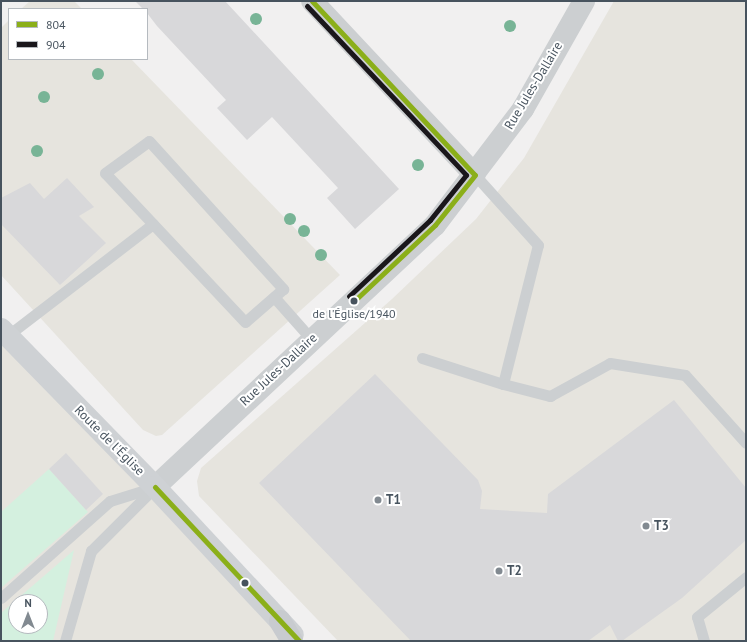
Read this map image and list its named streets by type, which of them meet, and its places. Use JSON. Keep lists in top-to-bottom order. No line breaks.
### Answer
{"streets":{"main road":["Route de l'Église"],"street":["Rue Jules-Dallaire"]},"crossings":[["Rue Jules-Dallaire","Route de l'Église"]],"places":["de l'Église/1940","T1","T3","T2"],"lines":["transit line 804","transit line 904"],"legend":["804","904"],"north":"top"}
